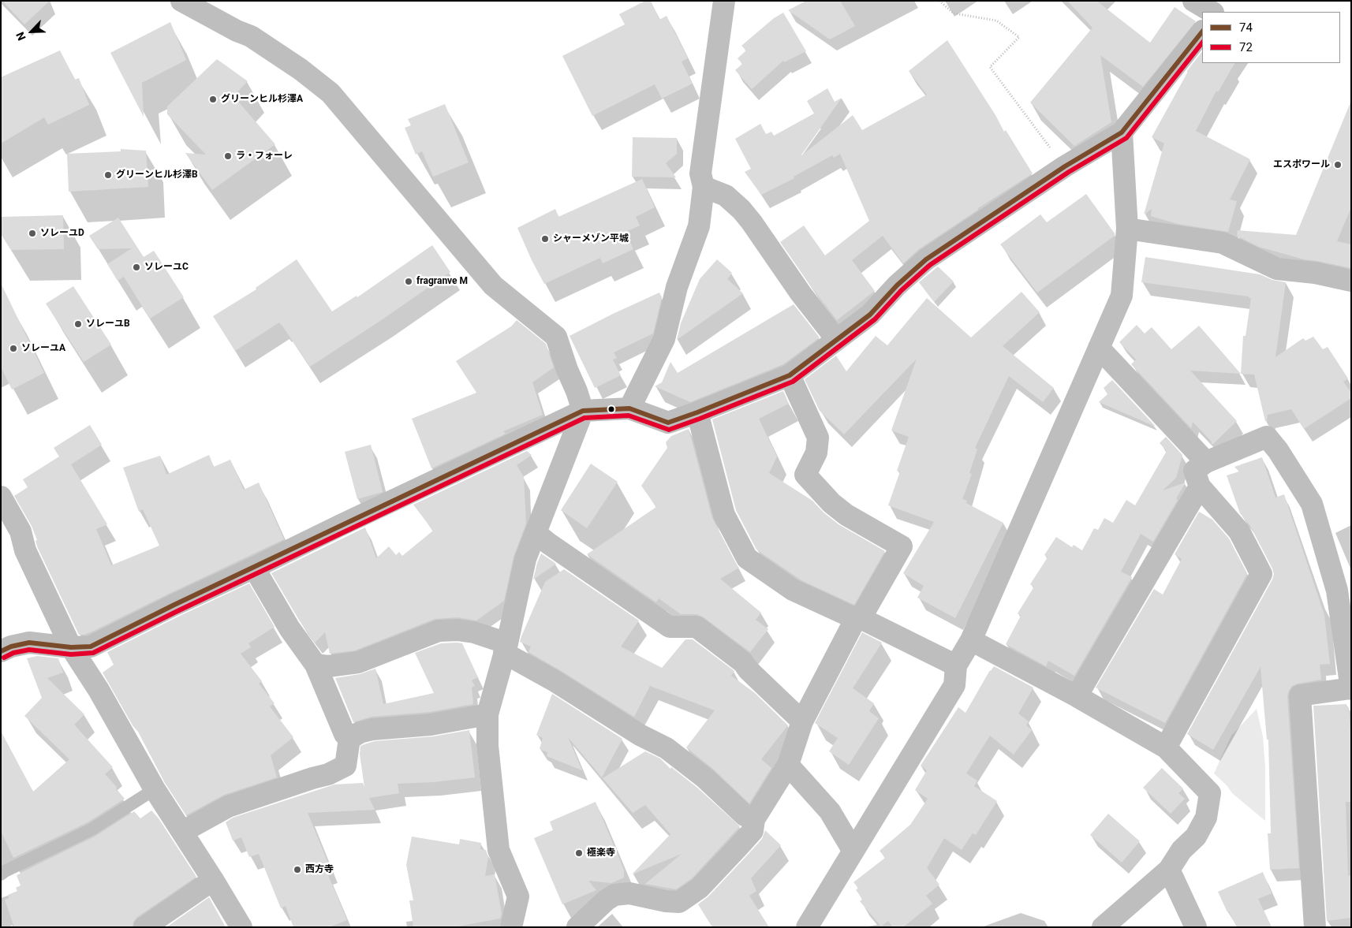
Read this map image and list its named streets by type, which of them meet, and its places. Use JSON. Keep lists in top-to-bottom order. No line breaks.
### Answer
{"places":["グリーンヒル杉澤A","ラ・フォーレ","エスポワール","グリーンヒル杉澤B","ソレーユD","シャーメゾン平城","ソレーユC","fragranve M","ソレーユB","ソレーユA","極楽寺","西方寺"],"lines":["transit line 74","transit line 72"],"legend":["74","72"],"north":"bottom left"}
